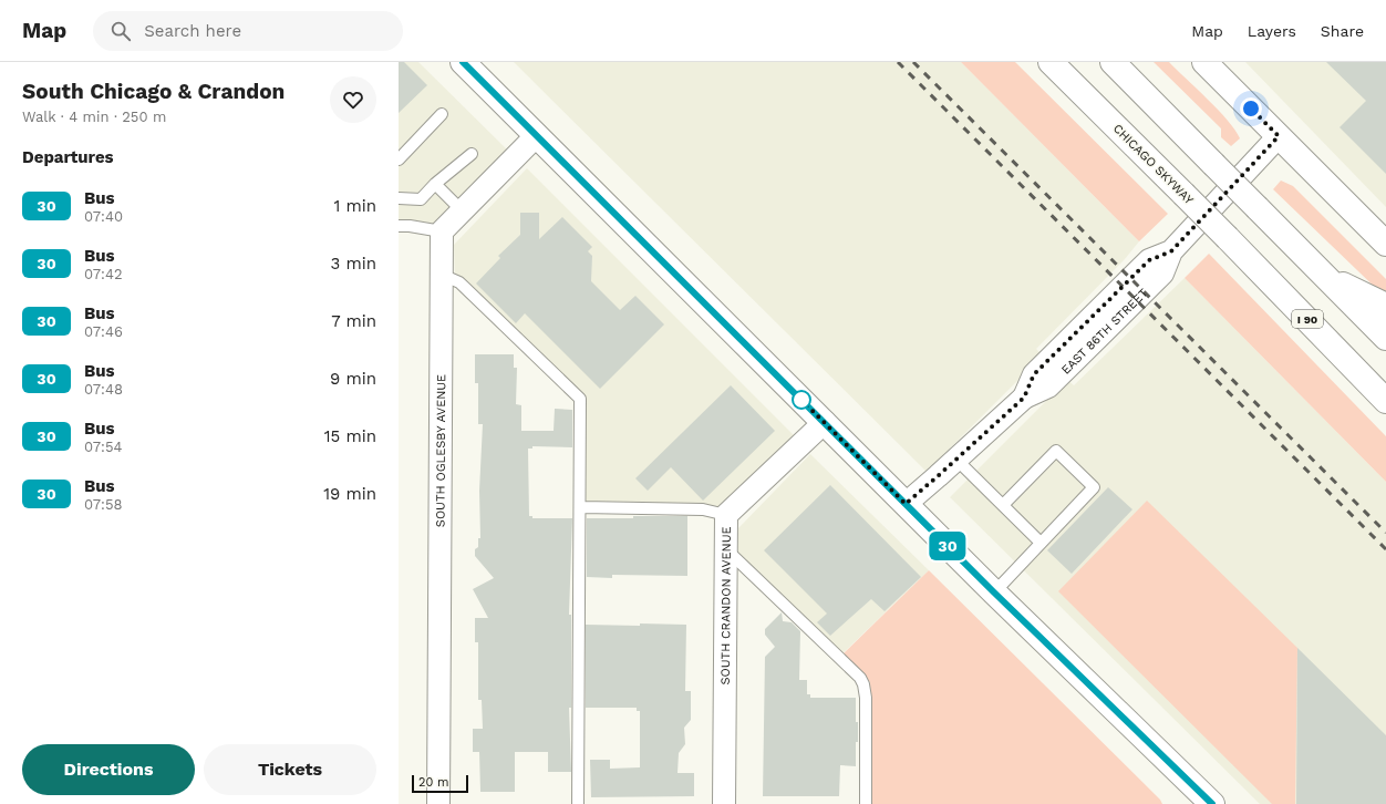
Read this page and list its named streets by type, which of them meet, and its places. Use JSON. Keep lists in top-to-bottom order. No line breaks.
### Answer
{"streets":{"main road":["CHICAGO SKYWAY","I 90"],"street":["EAST 86TH STREET","SOUTH OGLESBY AVENUE","SOUTH CRANDON AVENUE"]},"lines":["bus line 30"],"scale_bar":"20 m","page":{"header":"Map","search":"Search here","nav":["Map","Layers","Share"],"heading":[["South Chicago & Crandon","Walk · 4 min · 250 m"],"Departures"],"on_map":"30","list":[{"mark":"30","name":"Bus","note":"07:40","value":"1 min"},{"mark":"30","name":"Bus","note":"07:42","value":"3 min"},{"mark":"30","name":"Bus","note":"07:46","value":"7 min"},{"mark":"30","name":"Bus","note":"07:48","value":"9 min"},{"mark":"30","name":"Bus","note":"07:54","value":"15 min"},{"mark":"30","name":"Bus","note":"07:58","value":"19 min"}],"buttons":["Directions","Tickets"],"scale":"20 m"}}
